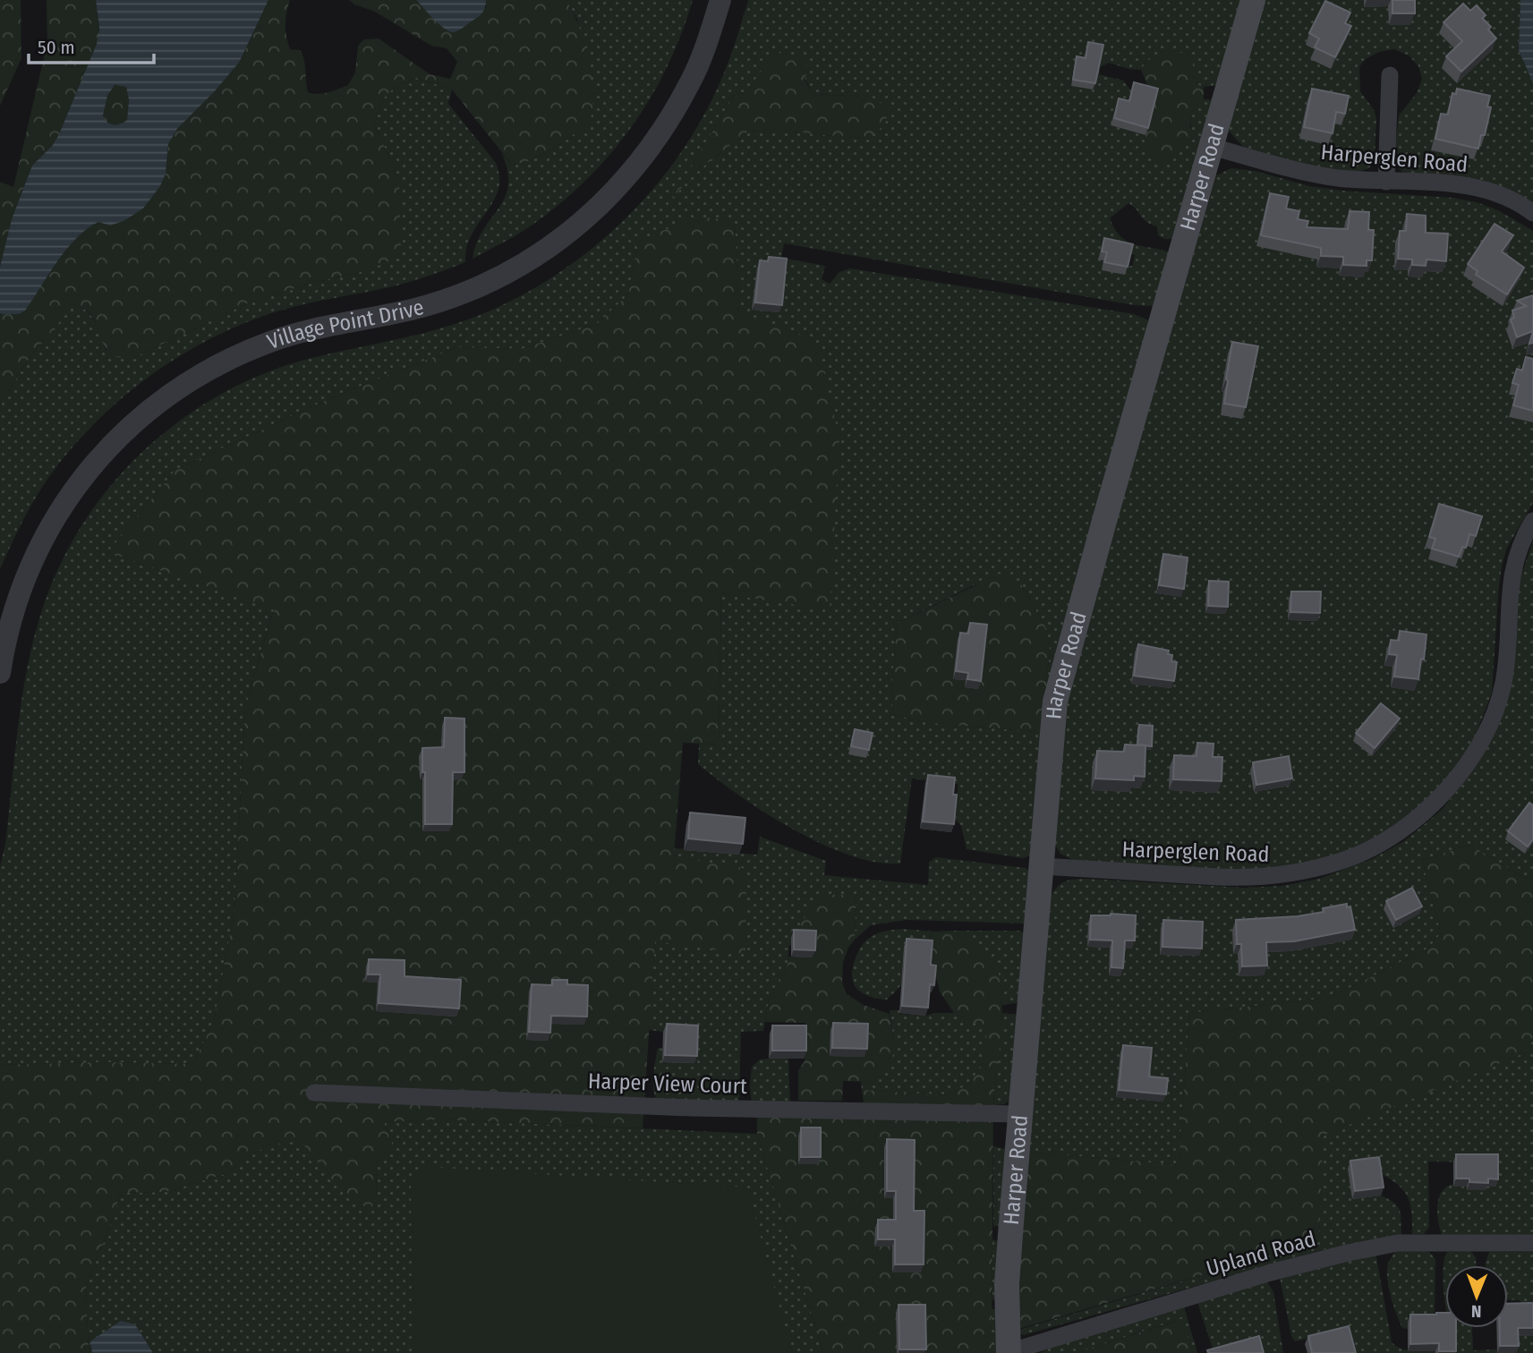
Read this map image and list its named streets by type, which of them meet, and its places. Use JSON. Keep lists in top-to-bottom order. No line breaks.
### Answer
{"streets":{"main road":["Harper Road"],"street":["Harperglen Road","Village Point Drive","Harper View Court","Upland Road"]},"crossings":[["Harperglen Road","Harper Road"],["Harper Road","Harper View Court"],["Harper Road","Upland Road"]],"scale_bar":"50 m","north":"bottom"}
